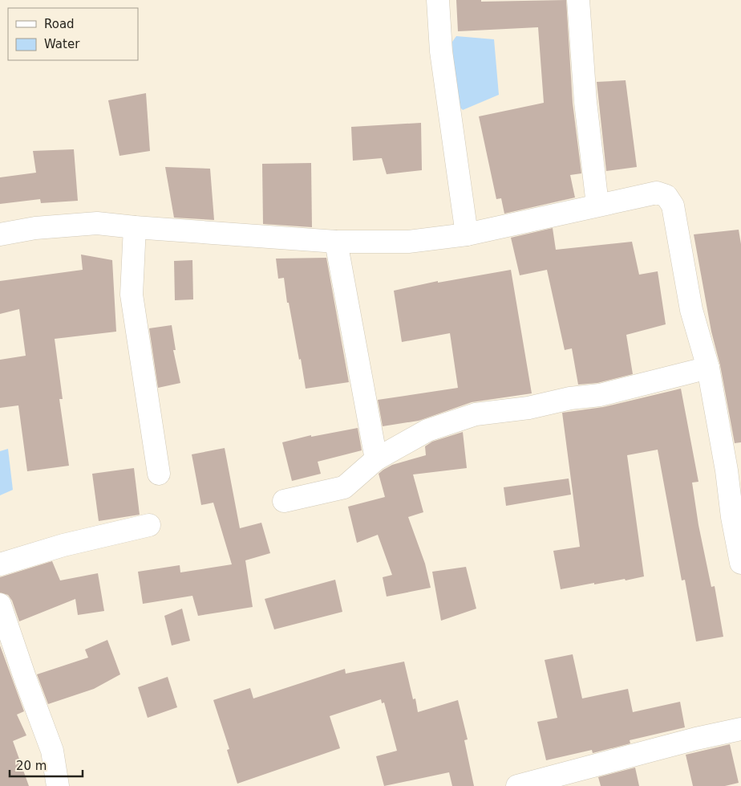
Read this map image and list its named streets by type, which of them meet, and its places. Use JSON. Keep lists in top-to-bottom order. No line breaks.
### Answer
{"legend":["Road","Water"],"scale_bar":"20 m"}
